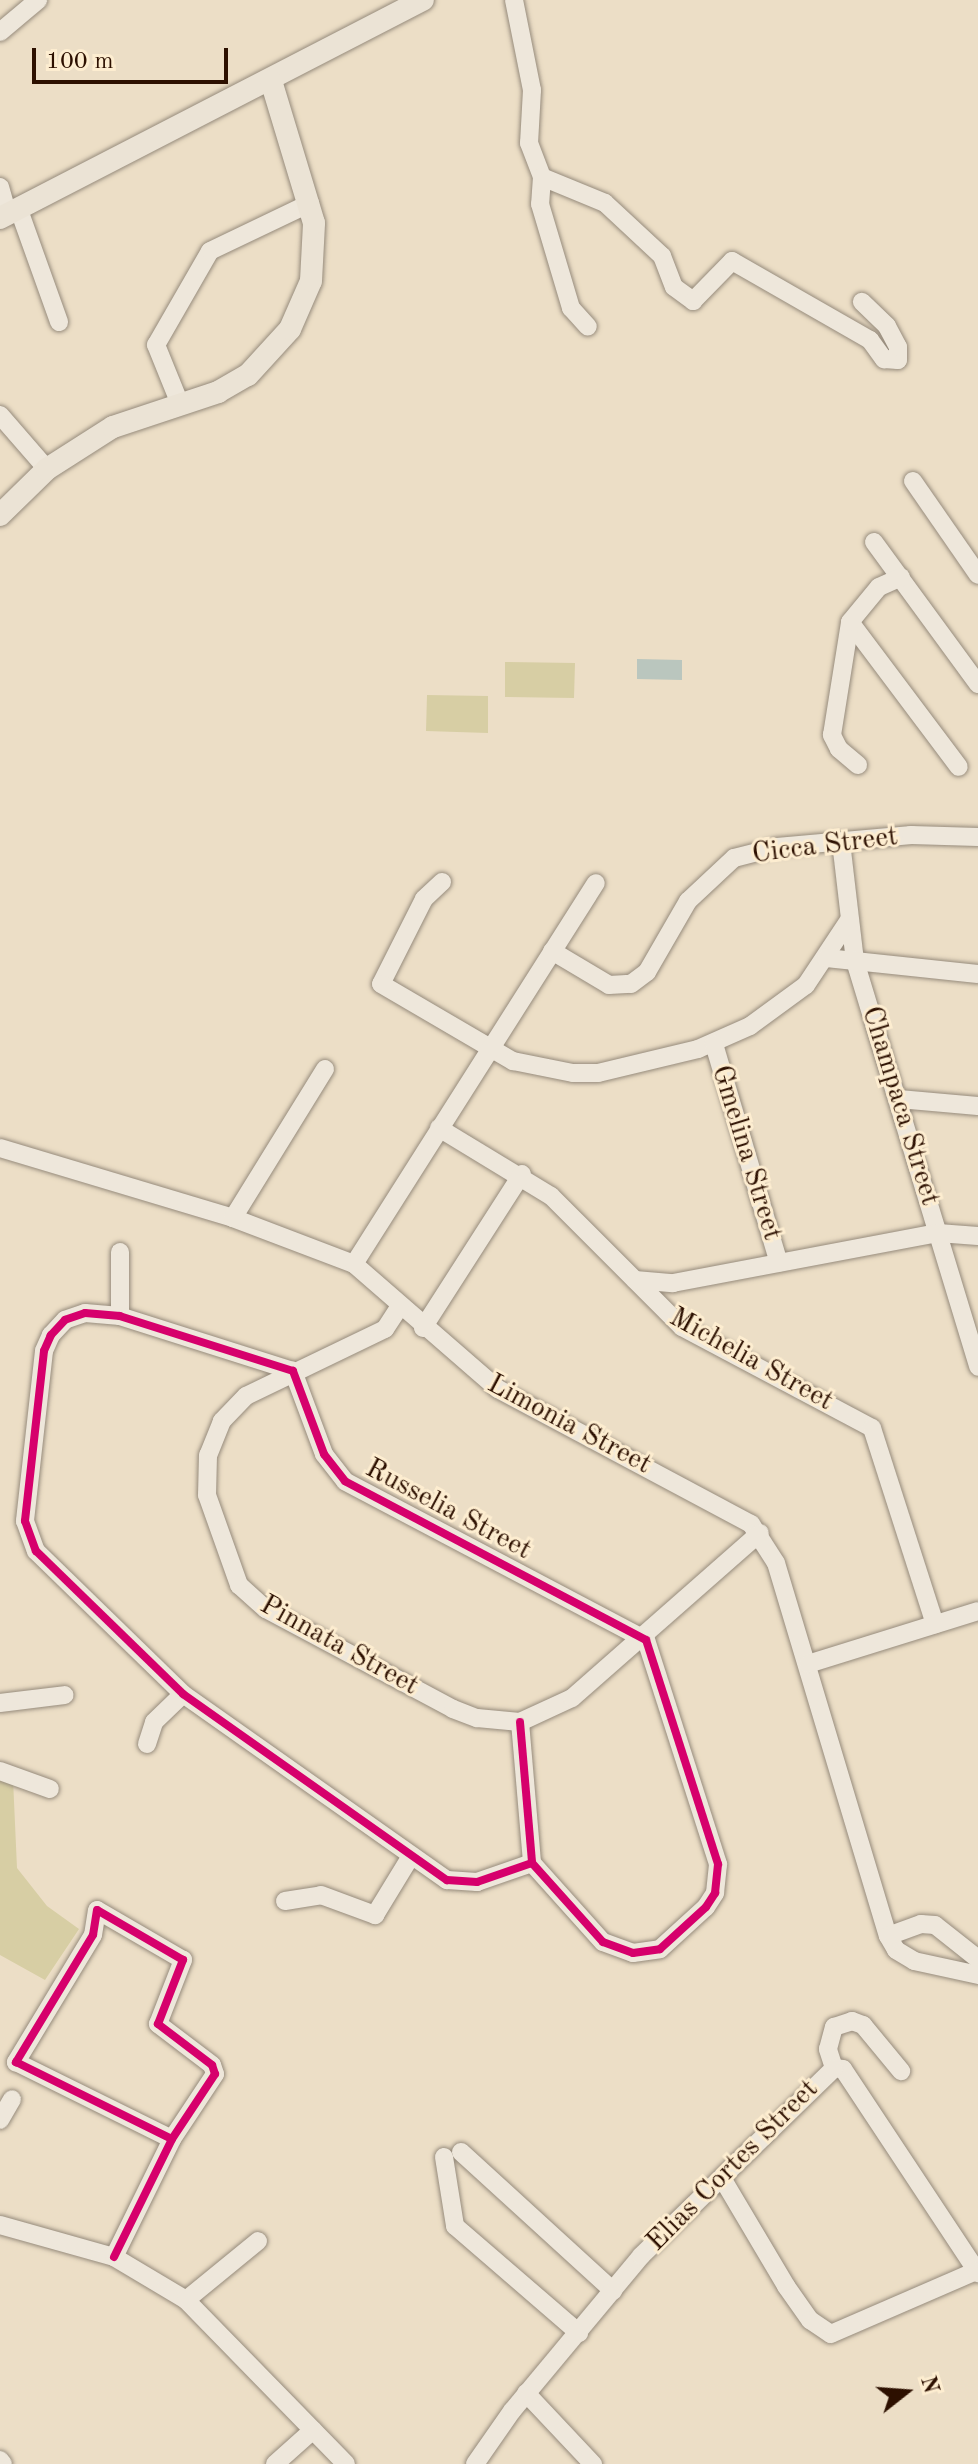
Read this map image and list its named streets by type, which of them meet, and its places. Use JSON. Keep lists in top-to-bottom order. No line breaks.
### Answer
{"streets":{"street":["Cicca Street","Champaca Street","Gmelina Street","Michelia Street","Limonia Street","Russelia Street","Pinnata Street","Elias Cortes Street"]},"crossings":[["Cicca Street","Champaca Street"],["Limonia Street","Pinnata Street"],["Russelia Street","Pinnata Street"]],"scale_bar":"100 m","north":"right"}
